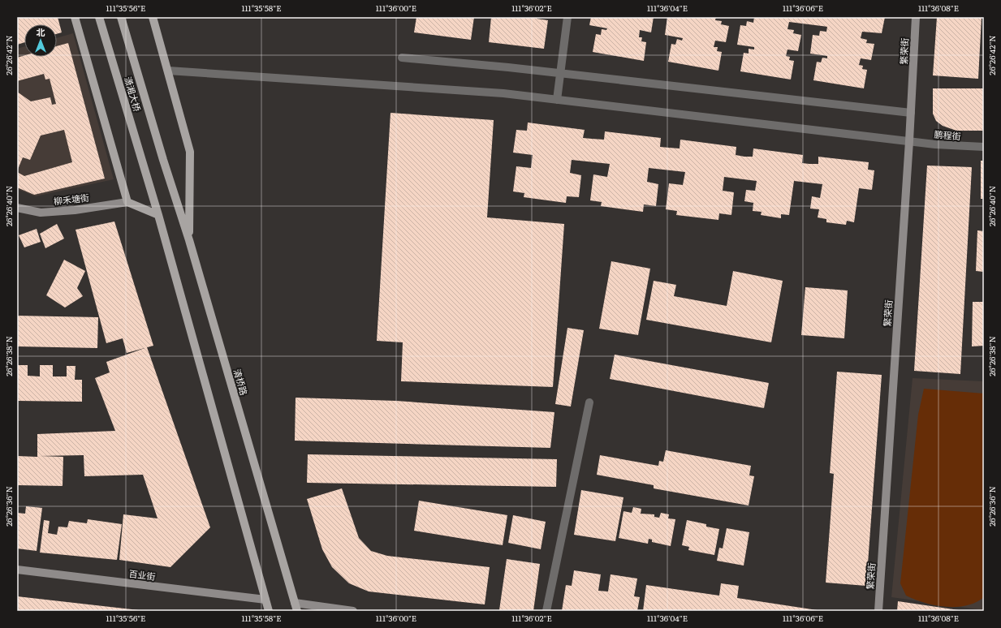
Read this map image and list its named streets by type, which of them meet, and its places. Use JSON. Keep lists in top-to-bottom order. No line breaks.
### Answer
{"streets":{"main road":["潇湘大桥","清桥路"],"street":["繁荣街","鹏程街","柳禾塘街","百业街"]},"crossings":[["繁荣街","鹏程街"],["潇湘大桥","清桥路"]],"north":"top","coordinates":["111°35'56\"E","111°35'58\"E","111°36'00\"E","111°36'02\"E","111°36'04\"E","111°36'06\"E","111°36'08\"E","26°26'42\"N","26°26'40\"N","26°26'38\"N","26°26'36\"N"]}
